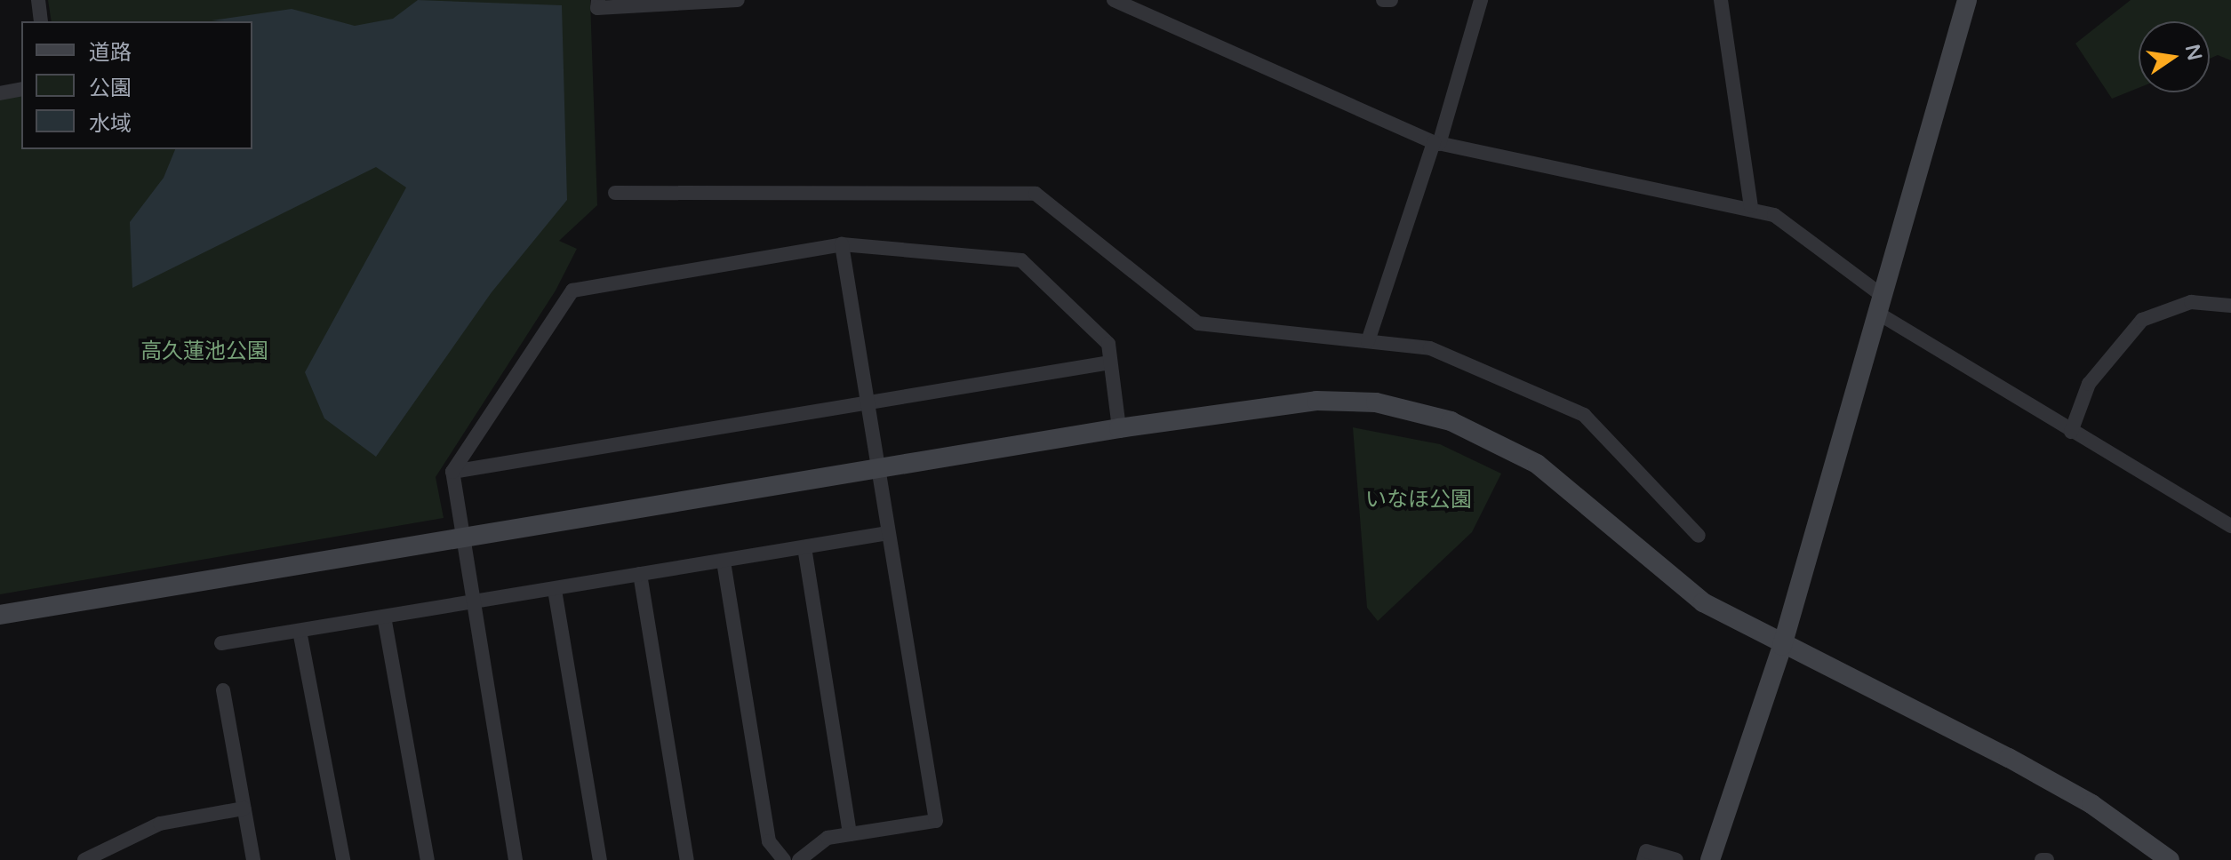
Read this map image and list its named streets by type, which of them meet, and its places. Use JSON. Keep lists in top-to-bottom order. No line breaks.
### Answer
{"parks":["高久蓮池公園","いなほ公園"],"legend":["道路","公園","水域"],"north":"right"}
